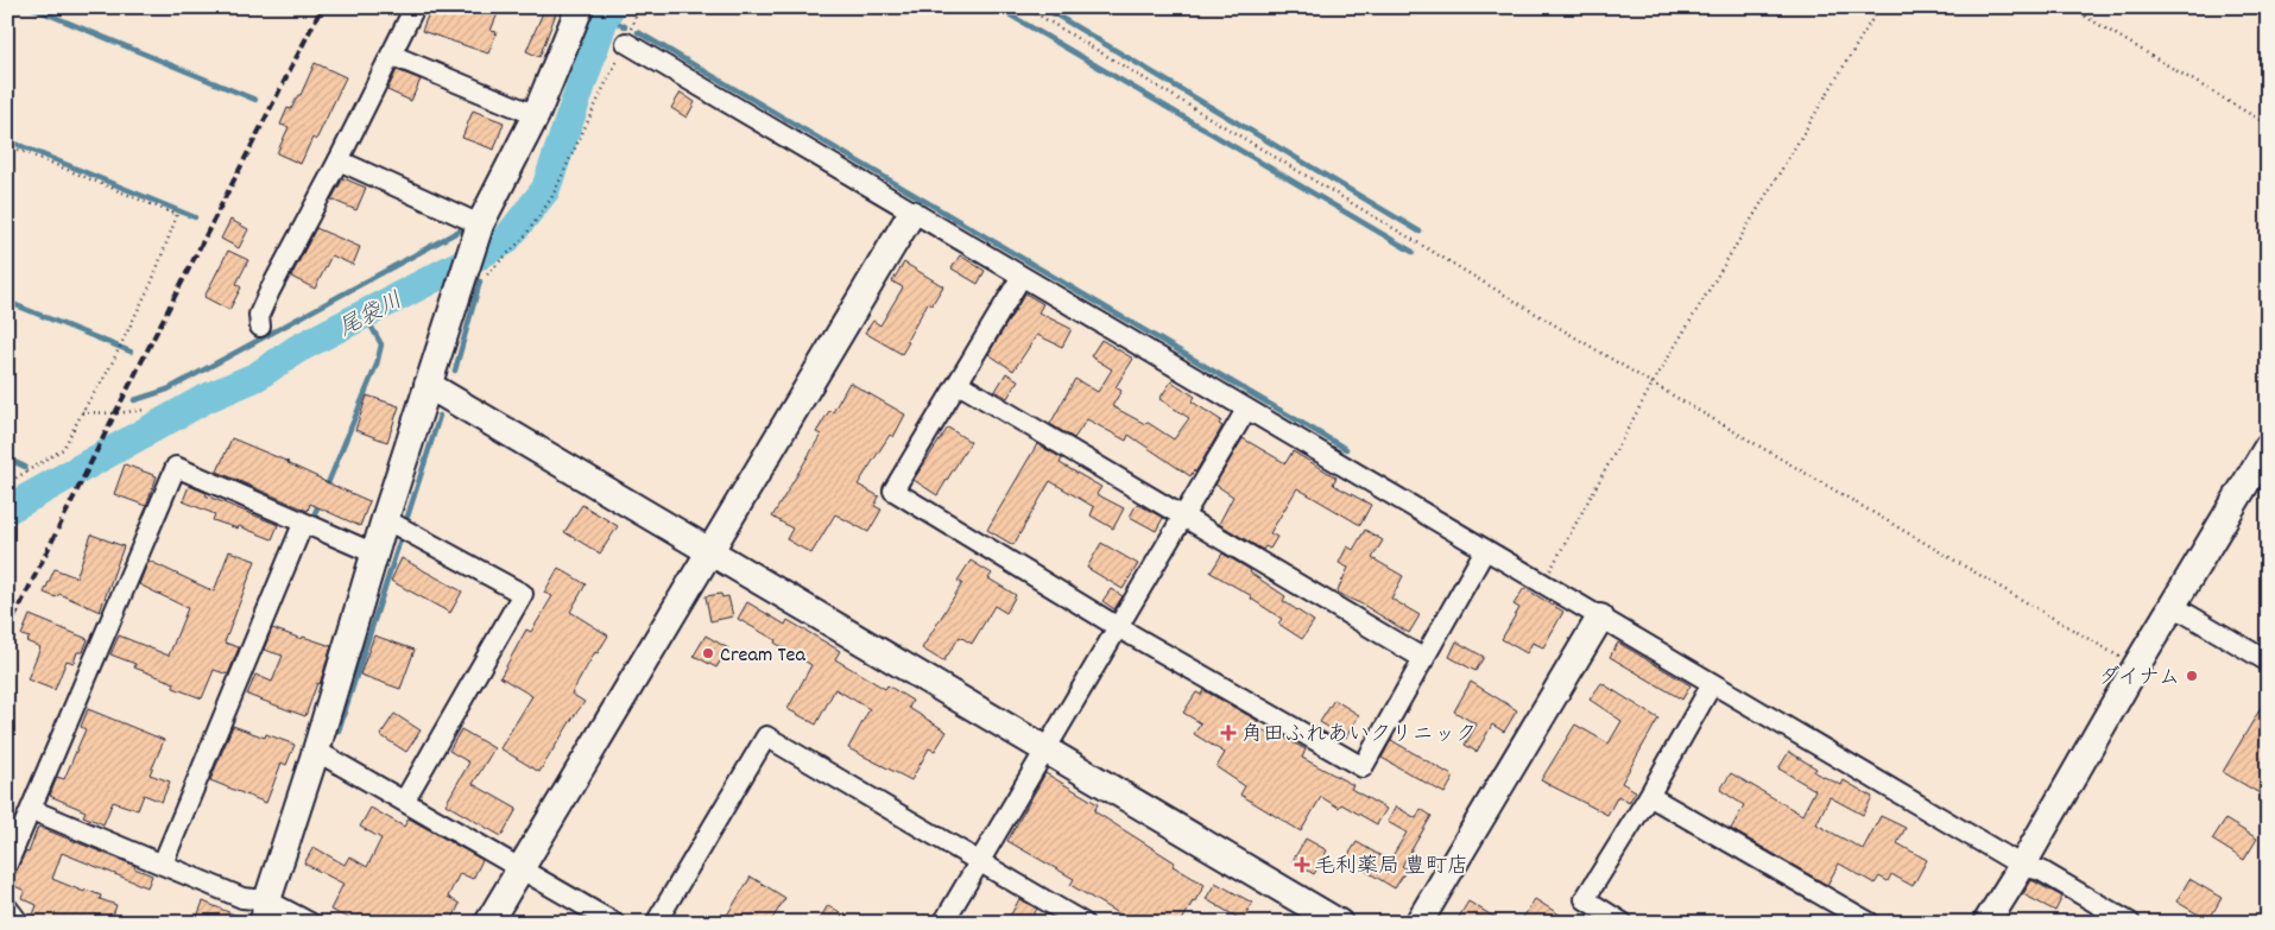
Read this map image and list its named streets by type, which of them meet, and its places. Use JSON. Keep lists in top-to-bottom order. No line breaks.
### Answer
{"water":["尾袋川"],"places":{"other":["Cream Tea","ダイナム"],"health":["角田ふれあいクリニック","毛利薬局 豊町店"]}}
